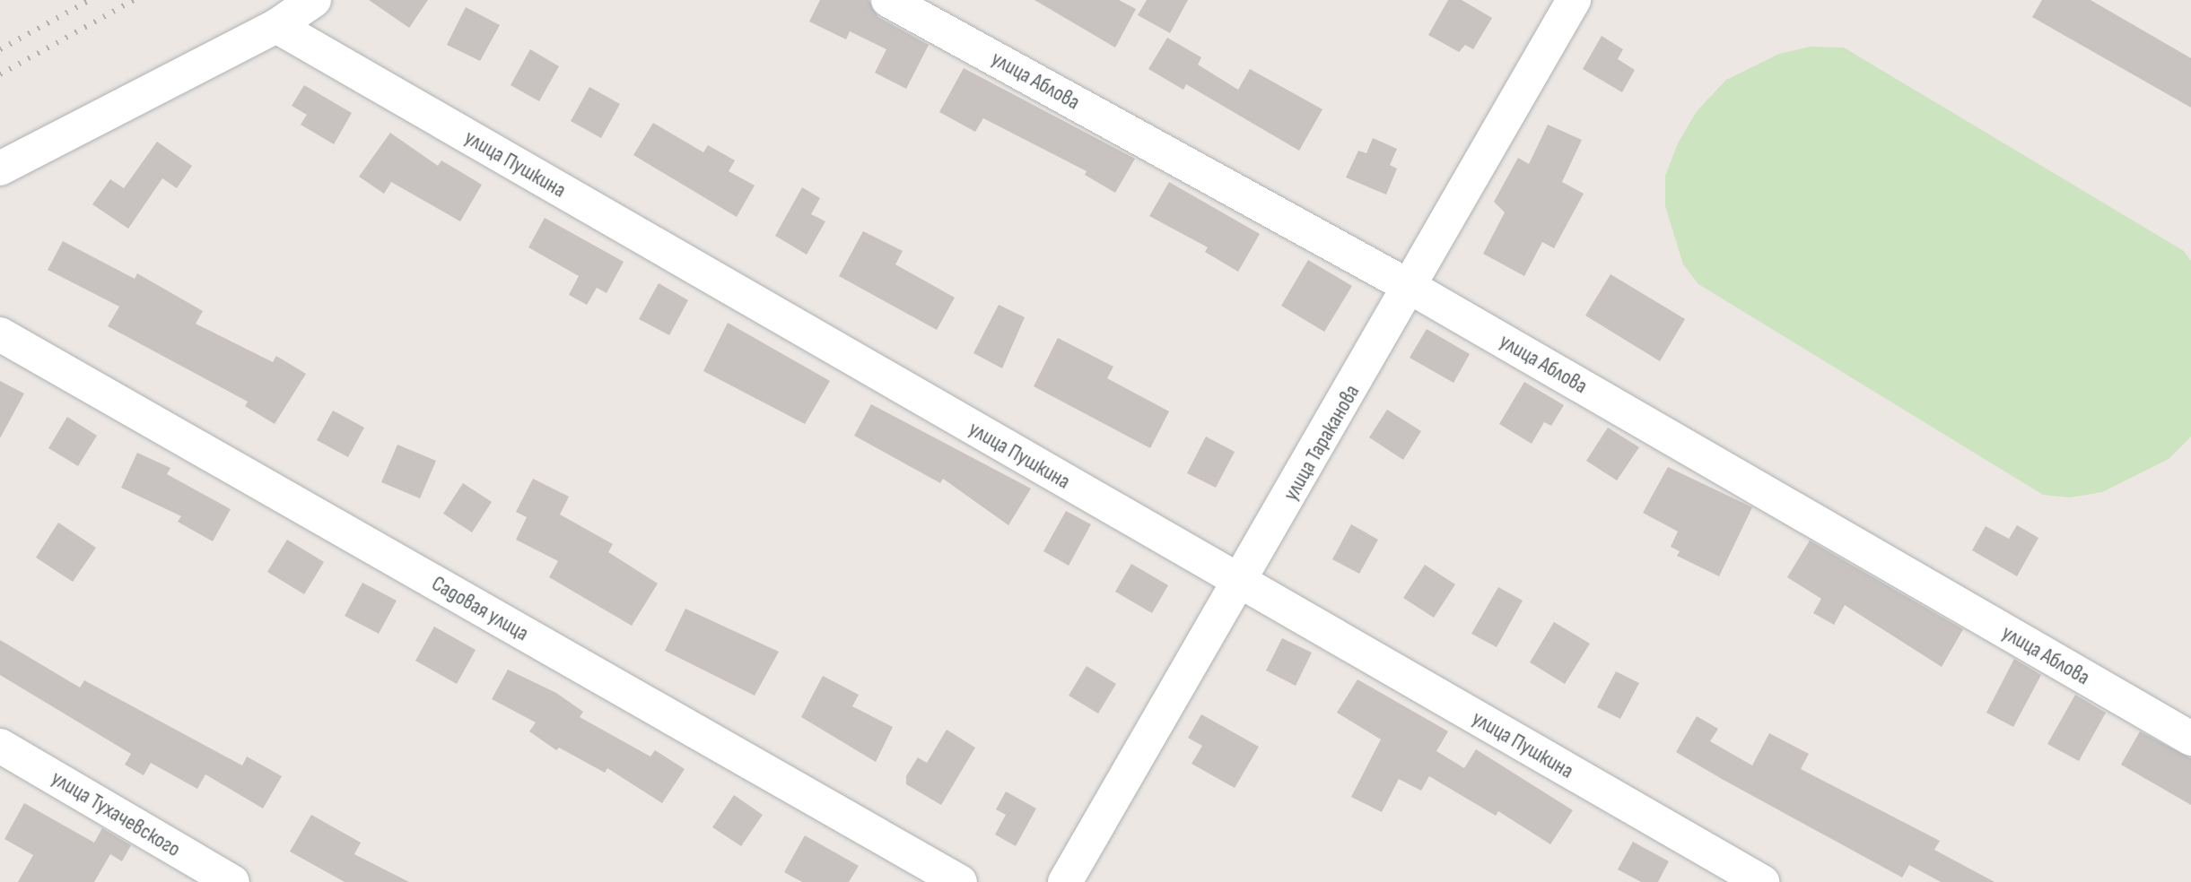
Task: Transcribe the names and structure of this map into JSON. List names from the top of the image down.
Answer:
{
  "streets": {
    "street": [
      "улица Аблова",
      "улица Пушкина",
      "улица Тараканова",
      "Садовая улица",
      "улица Тухачевского"
    ]
  },
  "crossings": [
    ["улица Аблова", "улица Тараканова"],
    ["улица Пушкина", "улица Тараканова"]
  ]
}
